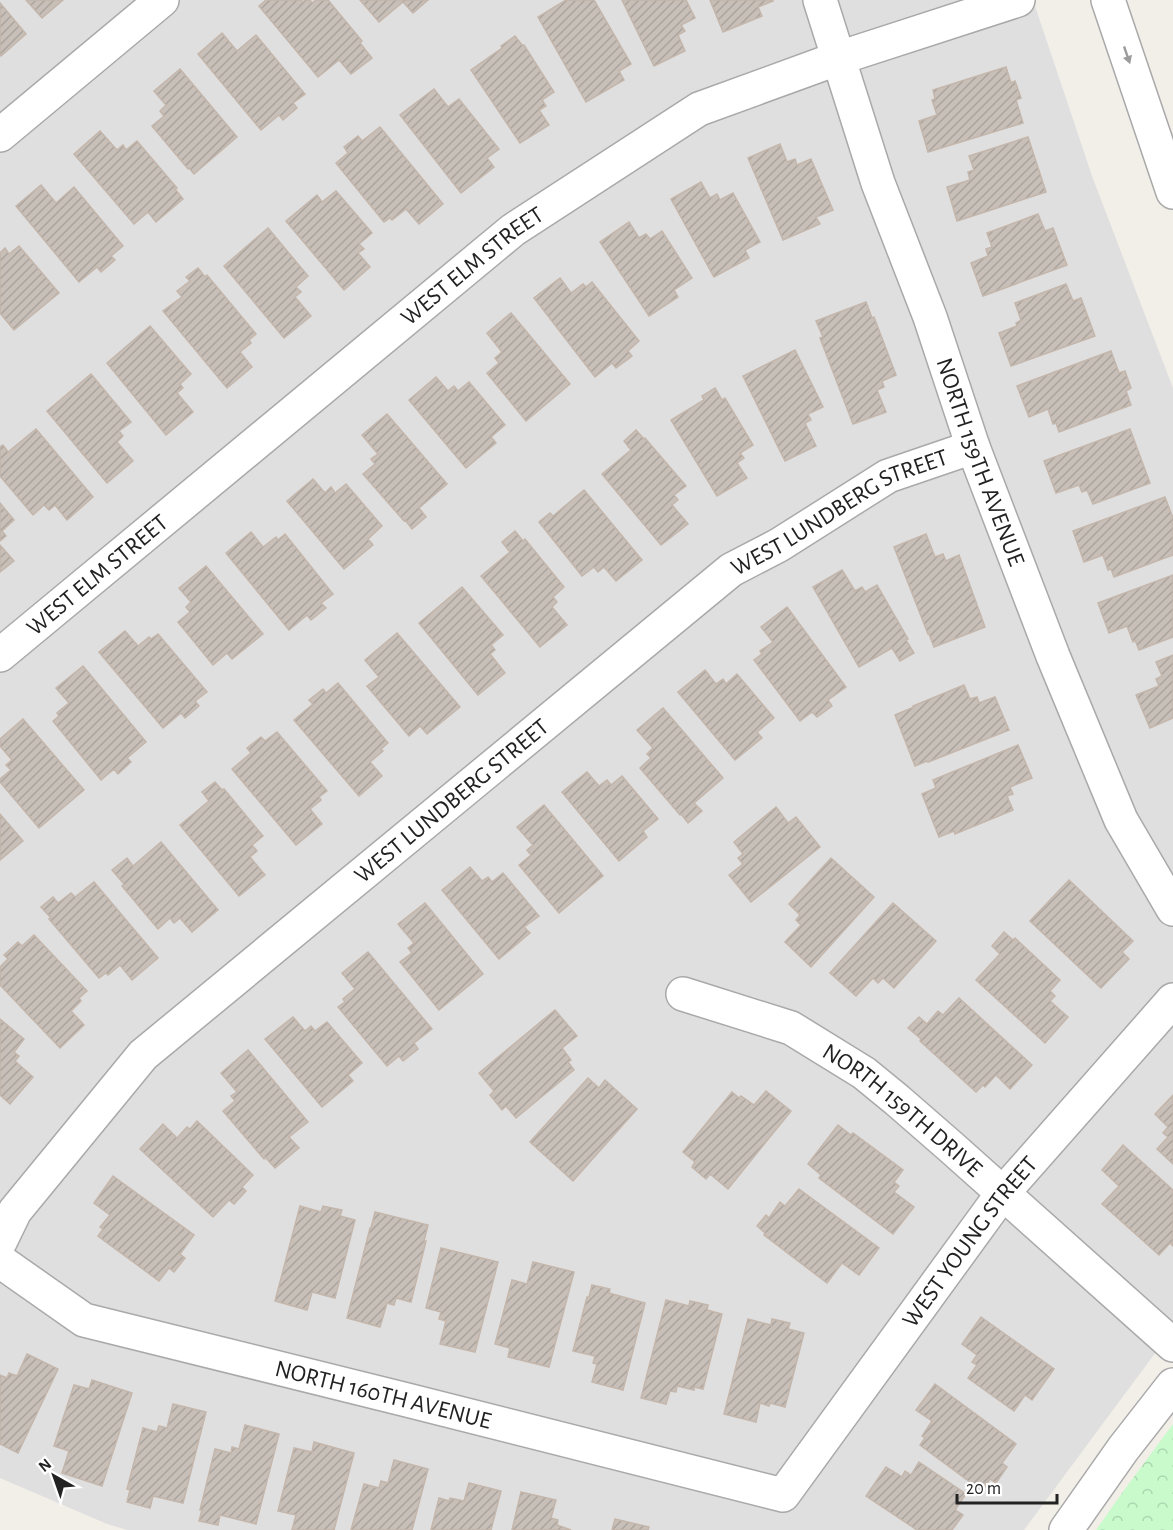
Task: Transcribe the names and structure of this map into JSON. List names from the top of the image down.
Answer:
{
  "streets": {
    "street": [
      "WEST ELM STREET",
      "NORTH 159TH AVENUE",
      "WEST LUNDBERG STREET",
      "NORTH 159TH DRIVE",
      "WEST YOUNG STREET",
      "NORTH 160TH AVENUE"
    ]
  },
  "crossings": [
    ["WEST ELM STREET", "NORTH 159TH AVENUE"],
    ["NORTH 159TH AVENUE", "WEST LUNDBERG STREET"],
    ["NORTH 159TH DRIVE", "WEST YOUNG STREET"],
    ["WEST YOUNG STREET", "NORTH 160TH AVENUE"]
  ],
  "scale_bar": "20 m",
  "north": "top left"
}
